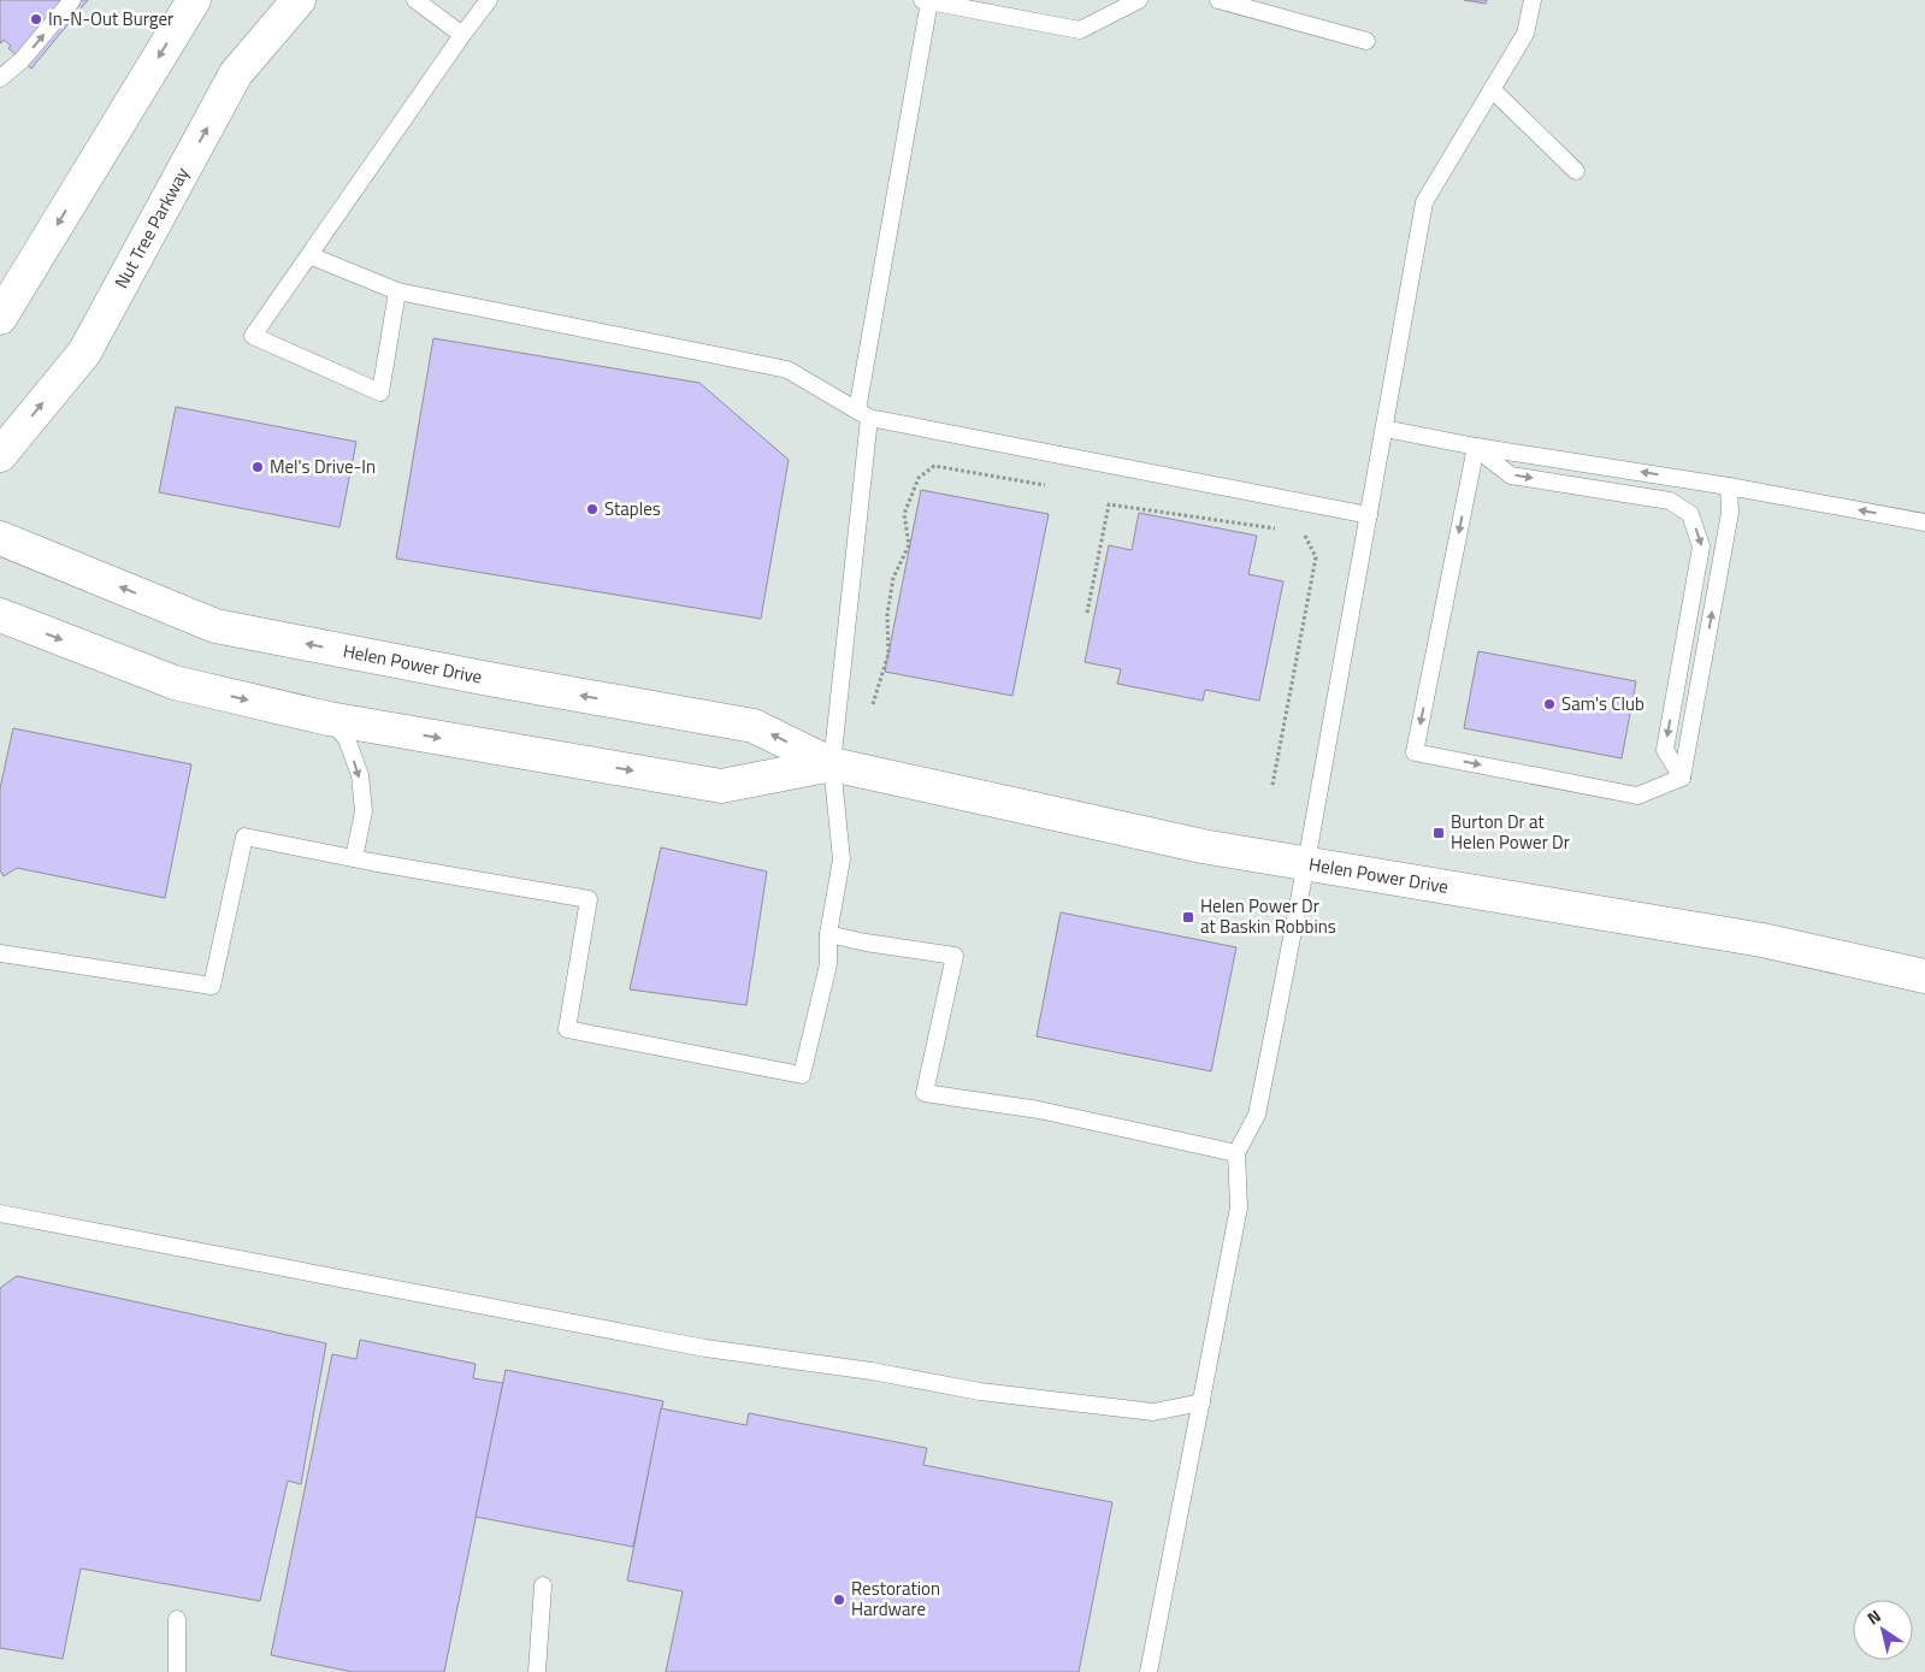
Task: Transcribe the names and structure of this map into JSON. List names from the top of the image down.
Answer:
{
  "streets": {
    "street": ["Nut Tree Parkway", "Helen Power Drive"]
  },
  "places": {
    "other": [
      "In-N-Out Burger",
      "Mel's Drive-In",
      "Staples",
      "Sam's Club",
      "Restoration Hardware"
    ],
    "transit": ["Burton Dr at Helen Power Dr", "Helen Power Dr at Baskin Robbins"]
  },
  "north": "top left"
}
